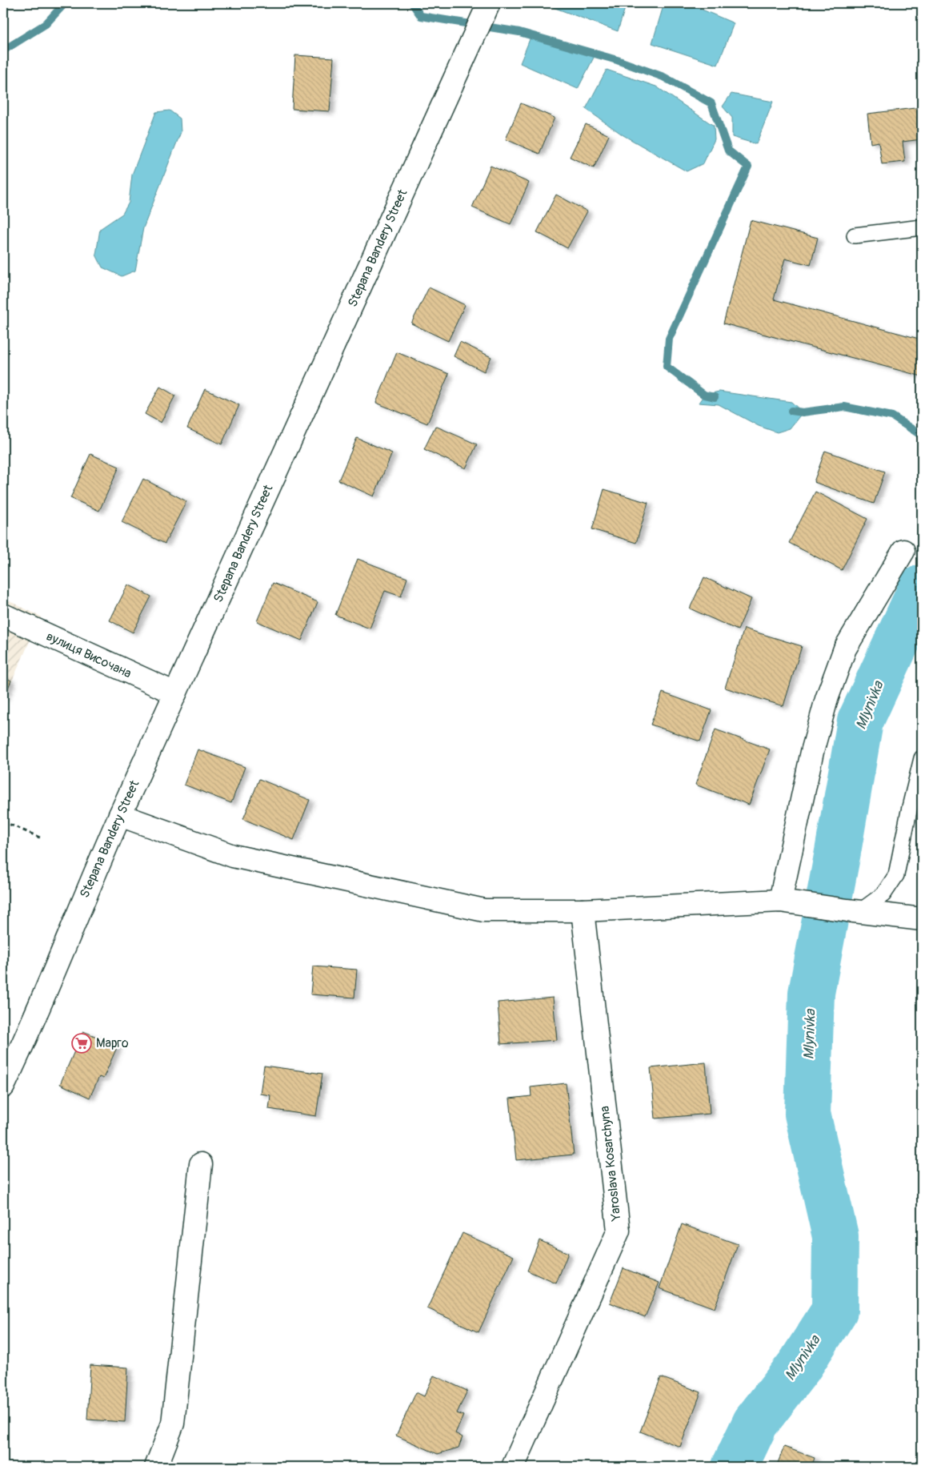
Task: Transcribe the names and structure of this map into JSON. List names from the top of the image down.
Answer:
{
  "streets": {
    "street": ["Stepana Bandery Street", "вулиця Височана", "Yaroslava Kosarchyna"]
  },
  "crossings": [
    ["Stepana Bandery Street", "вулиця Височана"]
  ],
  "water": ["Mlynivka"],
  "places": {
    "supermarket": ["Марго"]
  }
}
